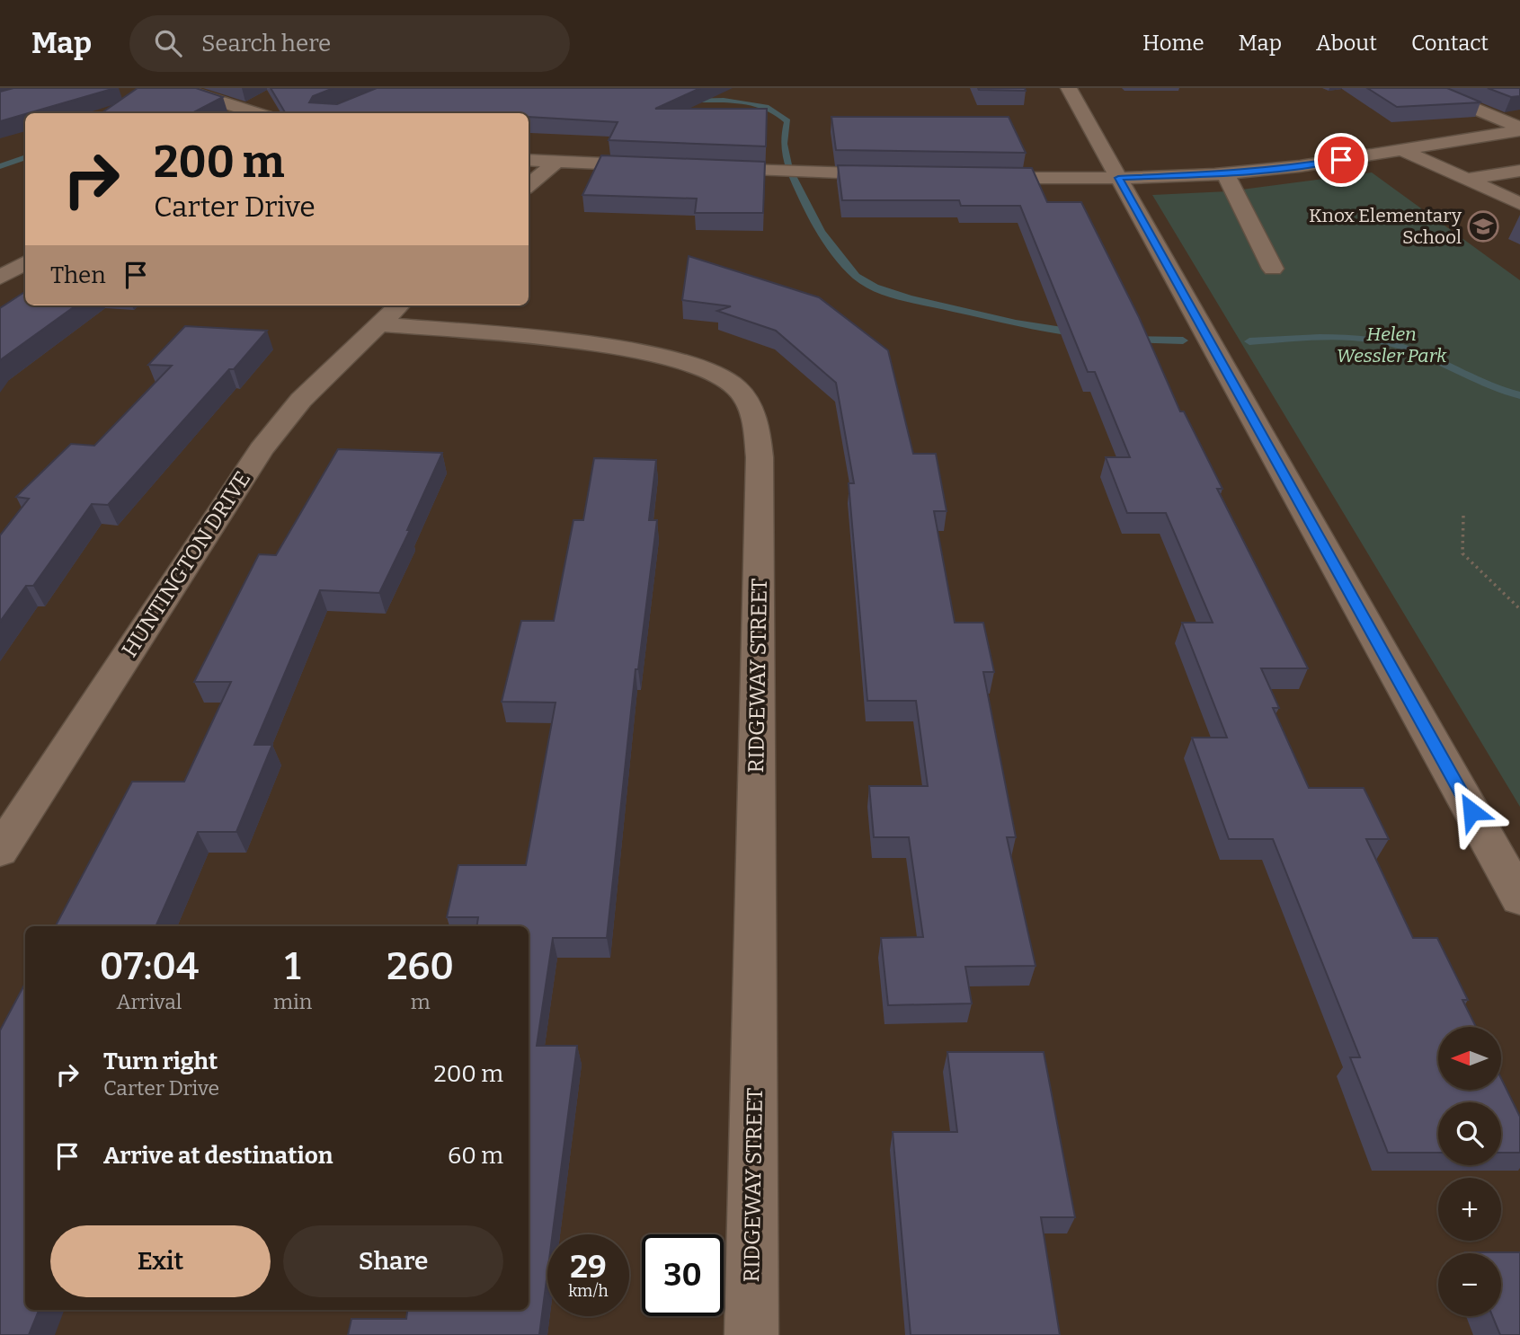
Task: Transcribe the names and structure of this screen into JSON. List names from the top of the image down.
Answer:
{
  "streets": {
    "street": ["HUNTINGTON DRIVE", "RIDGEWAY STREET"]
  },
  "crossings": [
    ["HUNTINGTON DRIVE", "RIDGEWAY STREET"]
  ],
  "parks": ["Helen Wessler Park"],
  "places": {
    "school or university": ["Knox Elementary School"]
  },
  "north": "left",
  "page": {
    "header": "Map",
    "search": "Search here",
    "nav": [
      "Home",
      "Map",
      "About",
      "Contact"
    ],
    "turn": ["200 m", "Carter Drive"],
    "then": "Then",
    "eta": [
      "07:04",
      "Arrival",
      "1",
      "min",
      "260",
      "m"
    ],
    "map_buttons": ["+", "−"],
    "list": [
      {
        "name": "Turn right",
        "note": "Carter Drive",
        "value": "200 m"
      },
      {
        "name": "Arrive at destination",
        "value": "60 m"
      }
    ],
    "buttons": ["Exit", "Share"],
    "speed": "29 km/h",
    "limit": "30"
  }
}
